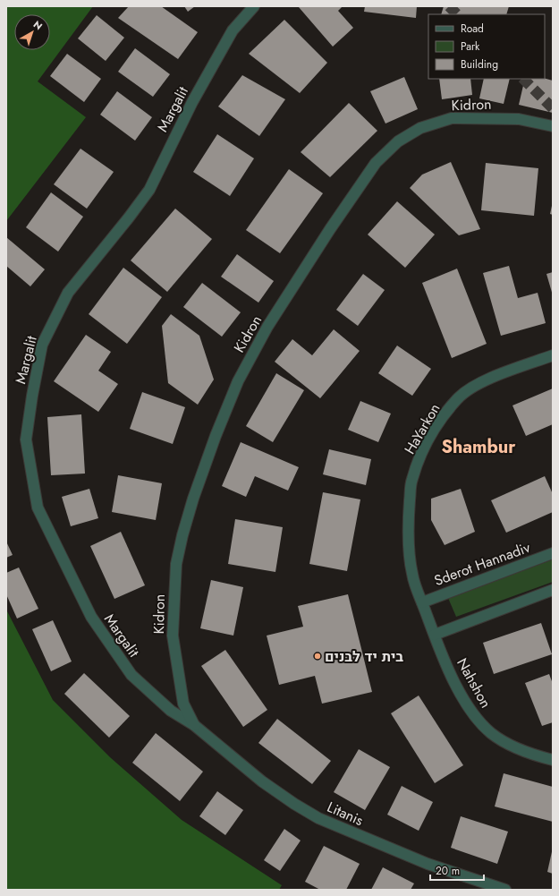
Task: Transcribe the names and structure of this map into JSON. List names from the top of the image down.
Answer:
{
  "streets": {
    "street": [
      "Kidron",
      "Margalit",
      "HaYarkon",
      "Sderot Hannadiv",
      "Nahshon",
      "Litanis"
    ]
  },
  "crossings": [
    ["Kidron", "Margalit"],
    ["Kidron", "Litanis"],
    ["Margalit", "Litanis"],
    ["HaYarkon", "Sderot Hannadiv"],
    ["HaYarkon", "Nahshon"]
  ],
  "districts": ["Shambur"],
  "places": ["בית יד לבנים"],
  "legend": ["Road", "Park", "Building"],
  "scale_bar": "20 m",
  "north": "top right"
}
